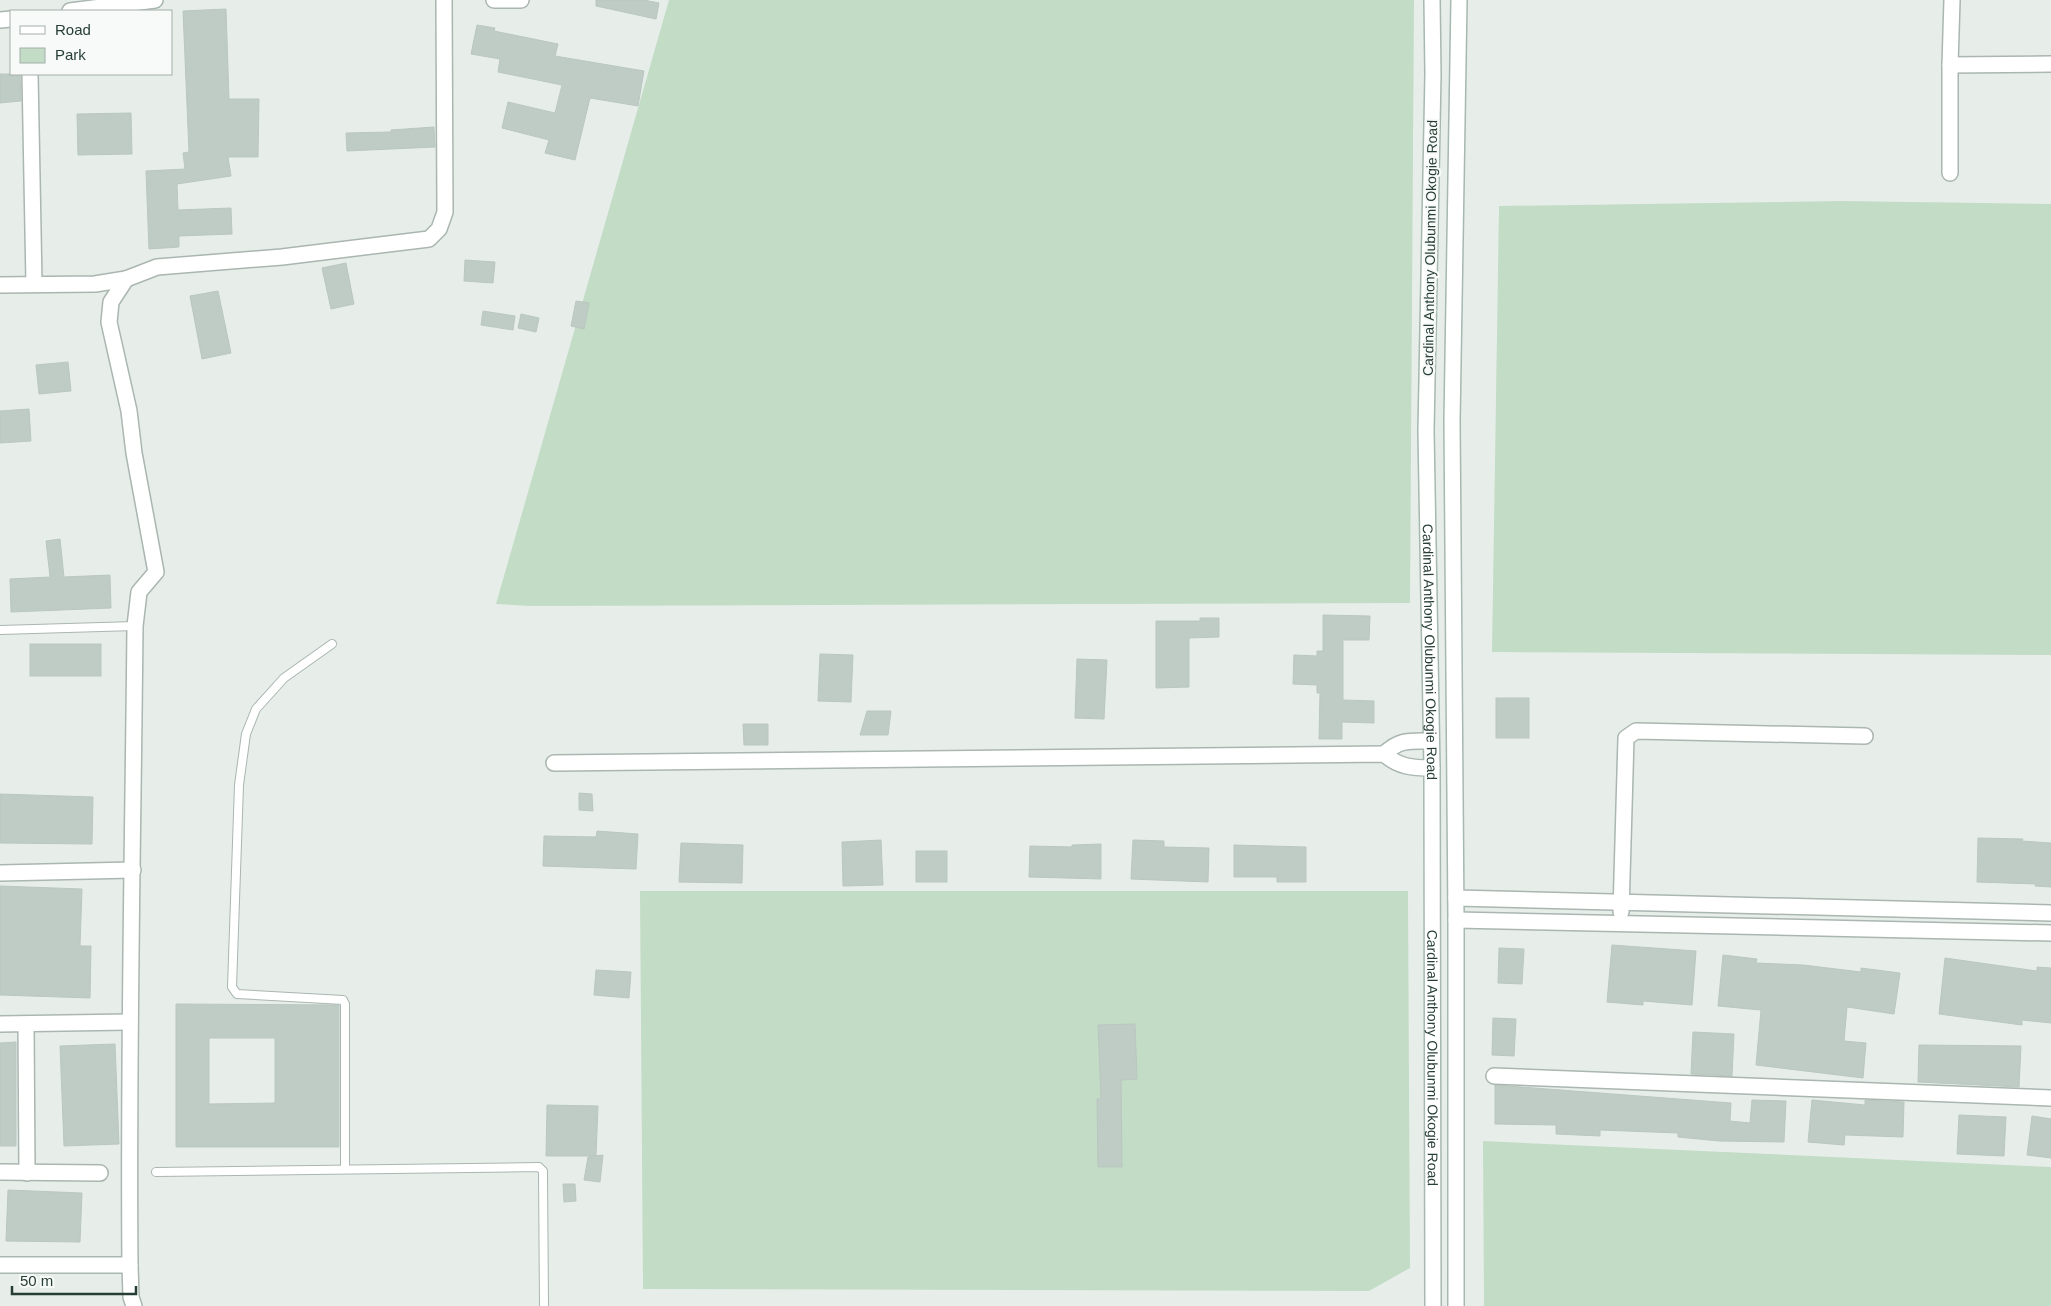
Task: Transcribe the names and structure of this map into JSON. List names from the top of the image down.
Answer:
{
  "streets": {
    "street": ["Cardinal Anthony Olubunmi Okogie Road"]
  },
  "legend": ["Road", "Park"],
  "scale_bar": "50 m"
}
